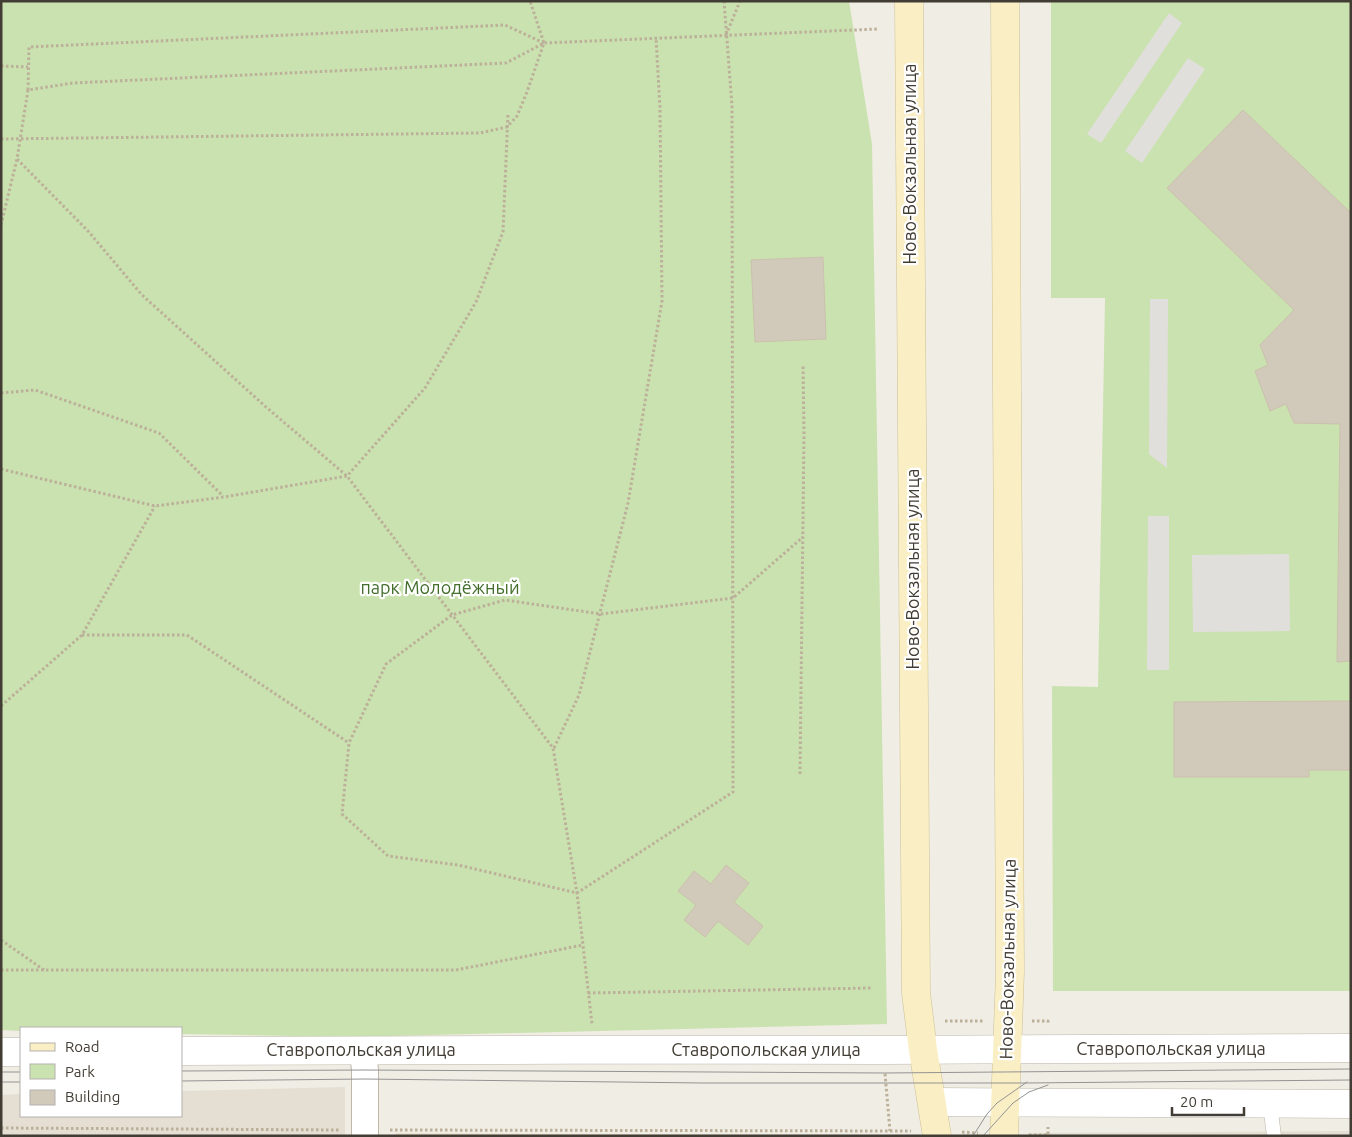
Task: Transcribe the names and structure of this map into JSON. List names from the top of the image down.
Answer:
{
  "streets": {
    "main road": ["Ново-Вокзальная улица"],
    "street": ["Ставропольская улица"]
  },
  "crossings": [
    ["Ново-Вокзальная улица", "Ставропольская улица"]
  ],
  "parks": ["парк Молодёжный"],
  "legend": ["Road", "Park", "Building"],
  "scale_bar": "20 m"
}
